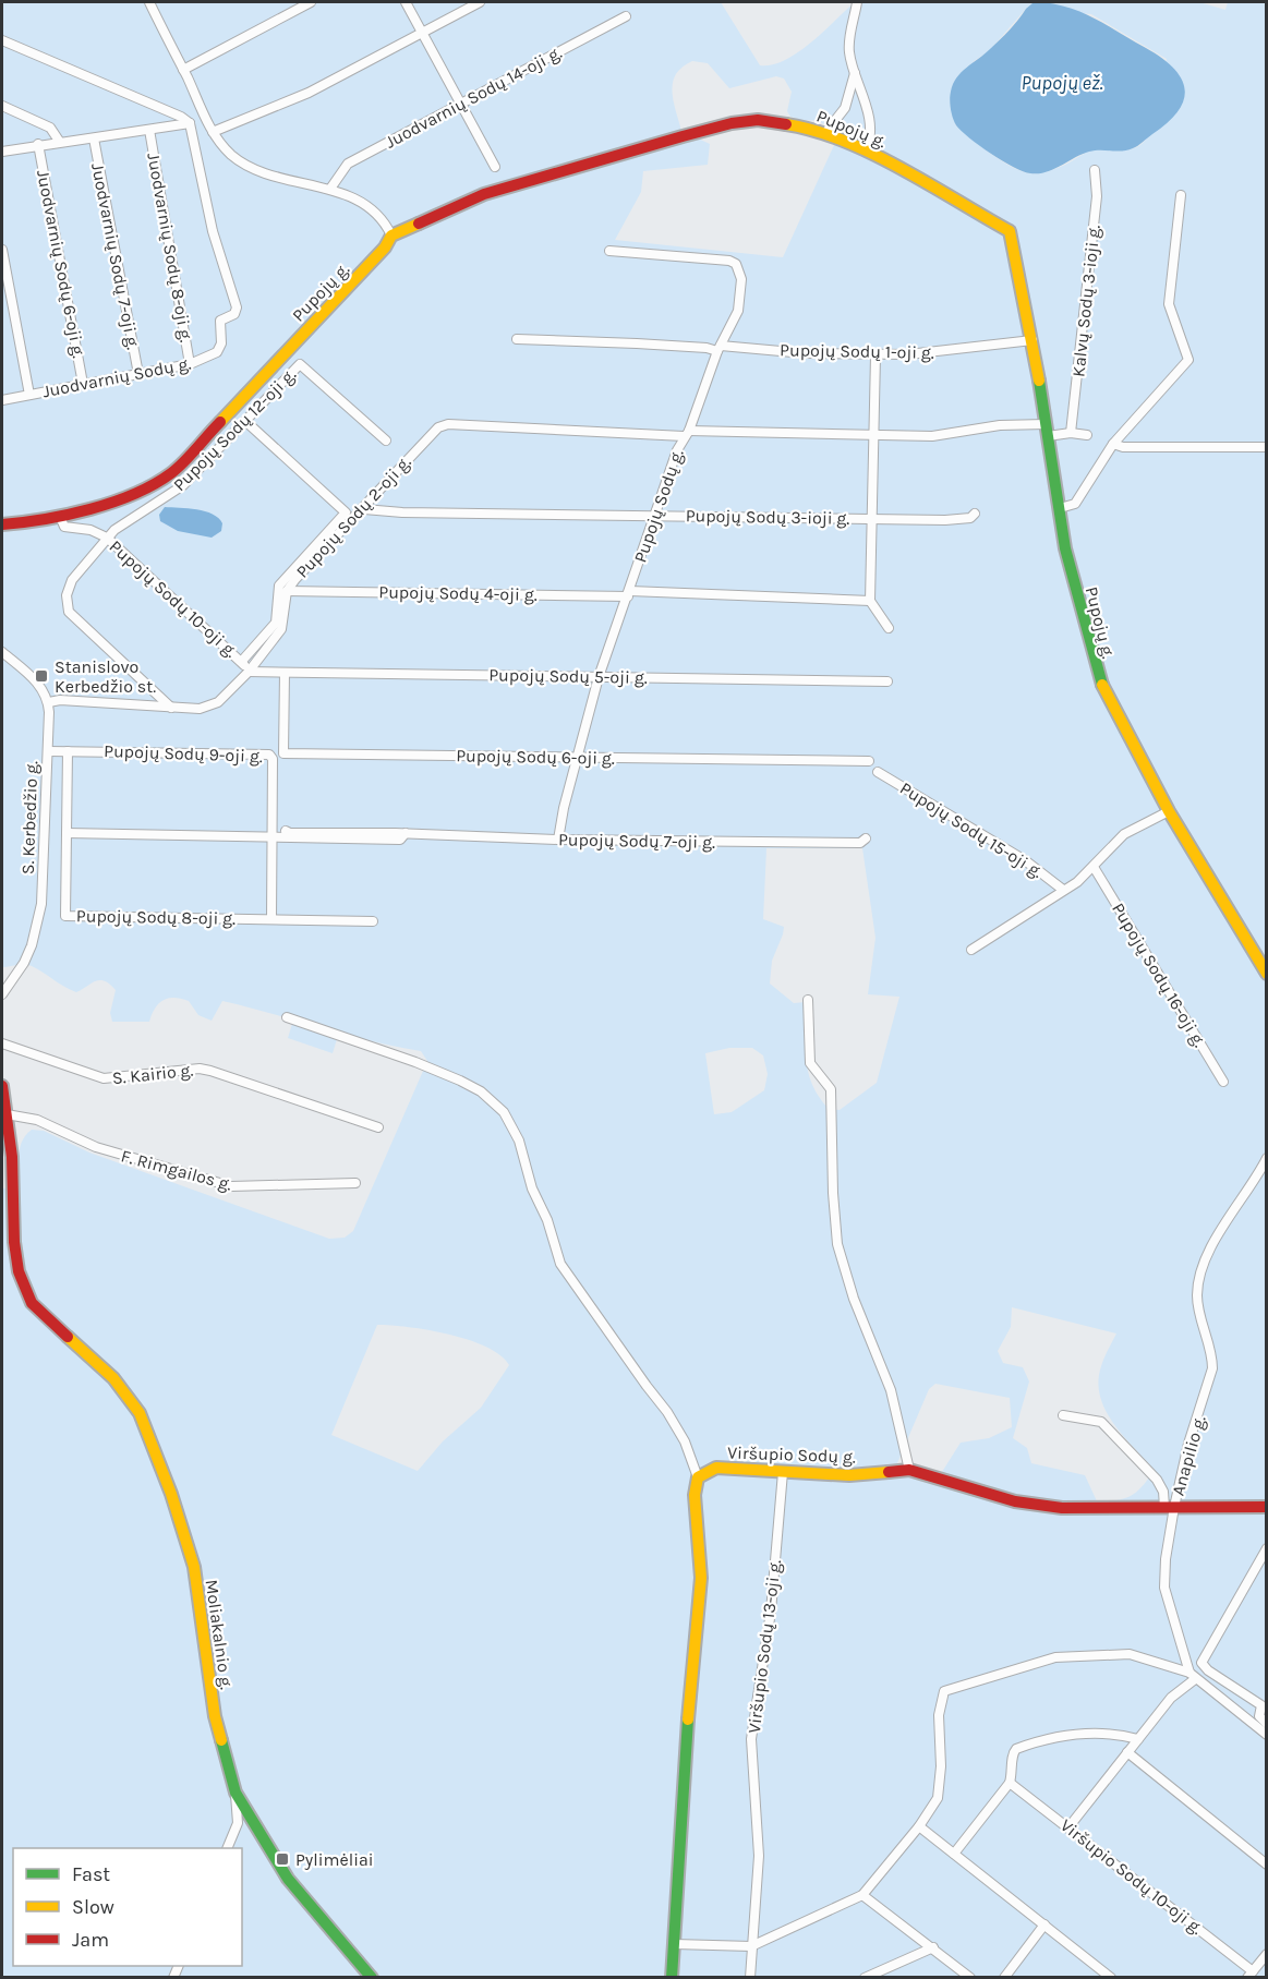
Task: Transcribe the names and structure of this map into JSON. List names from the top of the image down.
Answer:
{
  "streets": {
    "street": [
      "Juodvarnių Sodų 14-oji g.",
      "Pupojų g.",
      "Juodvarnių Sodų 8-oji g.",
      "Juodvarnių Sodų 7-oji g.",
      "Juodvarnių Sodų 6-oji g.",
      "Kalvų Sodų 3-ioji g.",
      "Pupojų Sodų 1-oji g.",
      "Juodvarnių Sodų g.",
      "Pupojų Sodų 12-oji g.",
      "Pupojų Sodų g.",
      "Pupojų Sodų 2-oji g.",
      "Pupojų Sodų 3-ioji g.",
      "Pupojų Sodų 4-oji g.",
      "Pupojų Sodų 10-oji g.",
      "Pupojų Sodų 5-oji g.",
      "Pupojų Sodų 9-oji g.",
      "Pupojų Sodų 6-oji g.",
      "S. Kerbedžio g.",
      "Pupojų Sodų 15-oji g.",
      "Pupojų Sodų 7-oji g.",
      "Pupojų Sodų 8-oji g.",
      "Pupojų Sodų 16-oji g.",
      "S. Kairio g.",
      "F. Rimgailos g.",
      "Viršupio Sodų g.",
      "Anapilio g.",
      "Moliakalnio g.",
      "Viršupio Sodų 13-oji g.",
      "Viršupio Sodų 10-oji g."
    ]
  },
  "crossings": [
    ["Pupojų g.", "Pupojų Sodų 1-oji g."],
    ["Pupojų g.", "Pupojų Sodų 2-oji g."],
    ["Pupojų g.", "Pupojų Sodų 10-oji g."],
    ["Juodvarnių Sodų 8-oji g.", "Juodvarnių Sodų g."],
    ["Juodvarnių Sodų 7-oji g.", "Juodvarnių Sodų g."],
    ["Juodvarnių Sodų 6-oji g.", "Juodvarnių Sodų g."],
    ["Kalvų Sodų 3-ioji g.", "Pupojų Sodų 2-oji g."],
    ["Pupojų Sodų 1-oji g.", "Pupojų Sodų g."],
    ["Pupojų Sodų 12-oji g.", "Pupojų Sodų 2-oji g."],
    ["Pupojų Sodų 12-oji g.", "Pupojų Sodų 10-oji g."],
    ["Pupojų Sodų g.", "Pupojų Sodų 2-oji g."],
    ["Pupojų Sodų g.", "Pupojų Sodų 3-ioji g."],
    ["Pupojų Sodų g.", "Pupojų Sodų 4-oji g."],
    ["Pupojų Sodų g.", "Pupojų Sodų 5-oji g."],
    ["Pupojų Sodų g.", "Pupojų Sodų 6-oji g."],
    ["Pupojų Sodų g.", "Pupojų Sodų 7-oji g."],
    ["Pupojų Sodų 2-oji g.", "Pupojų Sodų 3-ioji g."],
    ["Pupojų Sodų 2-oji g.", "Pupojų Sodų 4-oji g."],
    ["Pupojų Sodų 2-oji g.", "Pupojų Sodų 10-oji g."],
    ["Pupojų Sodų 2-oji g.", "Pupojų Sodų 5-oji g."],
    ["Pupojų Sodų 2-oji g.", "S. Kerbedžio g."],
    ["Pupojų Sodų 10-oji g.", "Pupojų Sodų 5-oji g."],
    ["Pupojų Sodų 5-oji g.", "Pupojų Sodų 6-oji g."],
    ["Pupojų Sodų 9-oji g.", "S. Kerbedžio g."],
    ["Pupojų Sodų 9-oji g.", "Pupojų Sodų 7-oji g."],
    ["Pupojų Sodų 9-oji g.", "Pupojų Sodų 8-oji g."],
    ["Pupojų Sodų 7-oji g.", "Pupojų Sodų 8-oji g."],
    ["Viršupio Sodų g.", "Anapilio g."],
    ["Viršupio Sodų g.", "Viršupio Sodų 13-oji g."]
  ],
  "water": ["Pupojų ež."],
  "places": {
    "transit": ["Stanislovo Kerbedžio st.", "Pylimėliai"]
  },
  "legend": ["Fast", "Slow", "Jam"]
}
